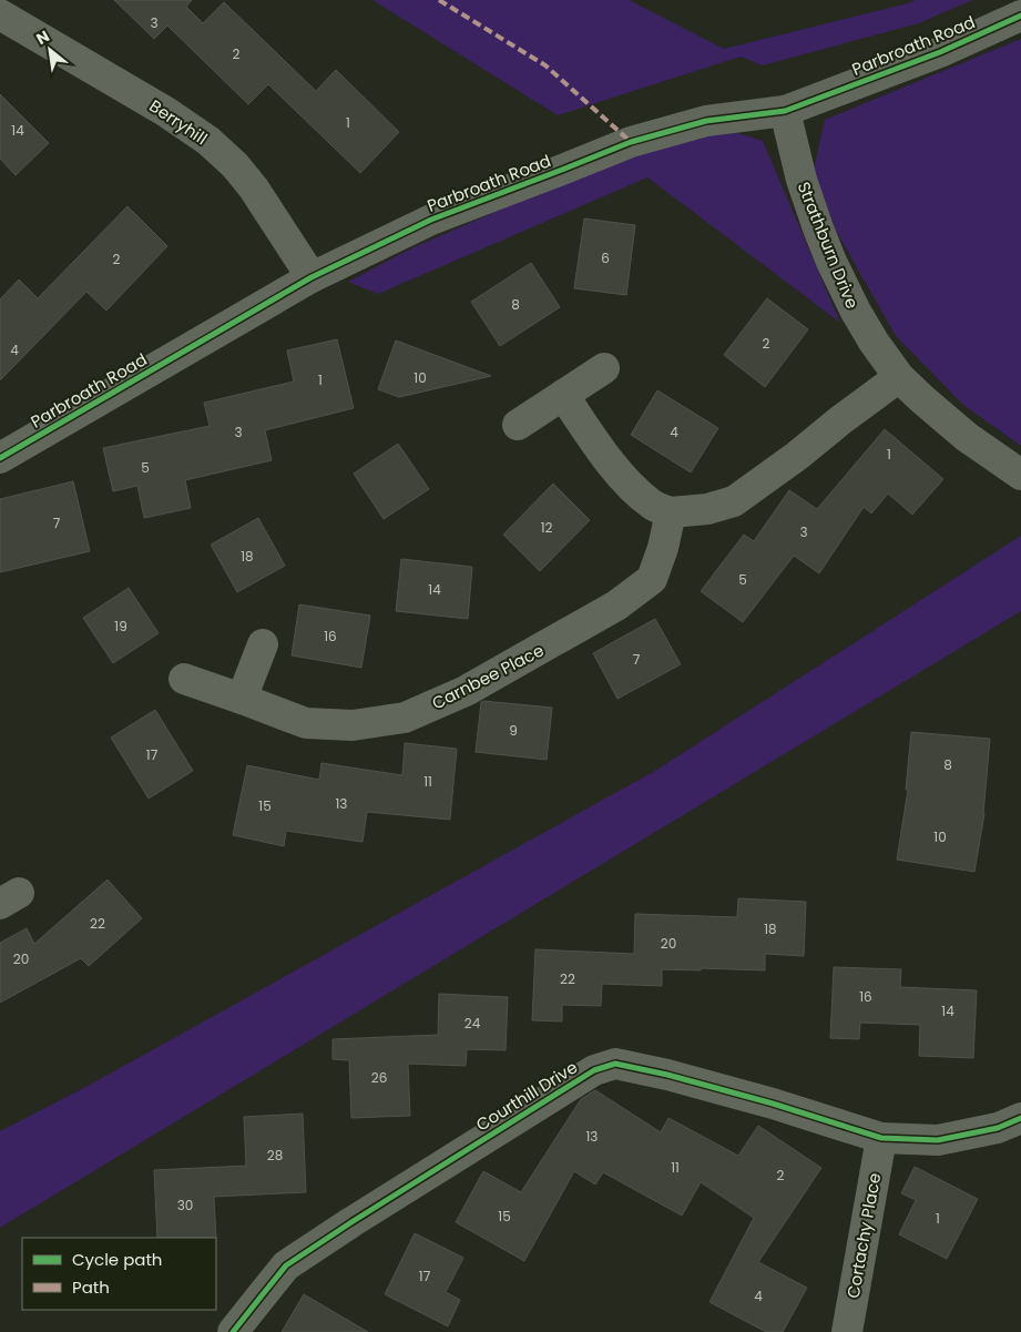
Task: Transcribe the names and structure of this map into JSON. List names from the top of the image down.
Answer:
{
  "streets": {
    "street": [
      "Parbroath Road",
      "Berryhill",
      "Strathburn Drive",
      "Carnbee Place",
      "Courthill Drive",
      "Cortachy Place"
    ]
  },
  "crossings": [
    ["Parbroath Road", "Berryhill"],
    ["Parbroath Road", "Strathburn Drive"],
    ["Courthill Drive", "Cortachy Place"]
  ],
  "house_numbers": [
    "3",
    "2",
    "1",
    "14",
    "6",
    "2",
    "8",
    "2",
    "4",
    "10",
    "1",
    "3",
    "4",
    "1",
    "5",
    "7",
    "12",
    "3",
    "18",
    "5",
    "14",
    "19",
    "16",
    "7",
    "9",
    "17",
    "8",
    "11",
    "13",
    "15",
    "10",
    "22",
    "18",
    "20",
    "20",
    "22",
    "16",
    "14",
    "24",
    "26",
    "13",
    "28",
    "11",
    "2",
    "30",
    "15",
    "1",
    "17",
    "4"
  ],
  "legend": ["Cycle path", "Path"],
  "north": "top left"
}
